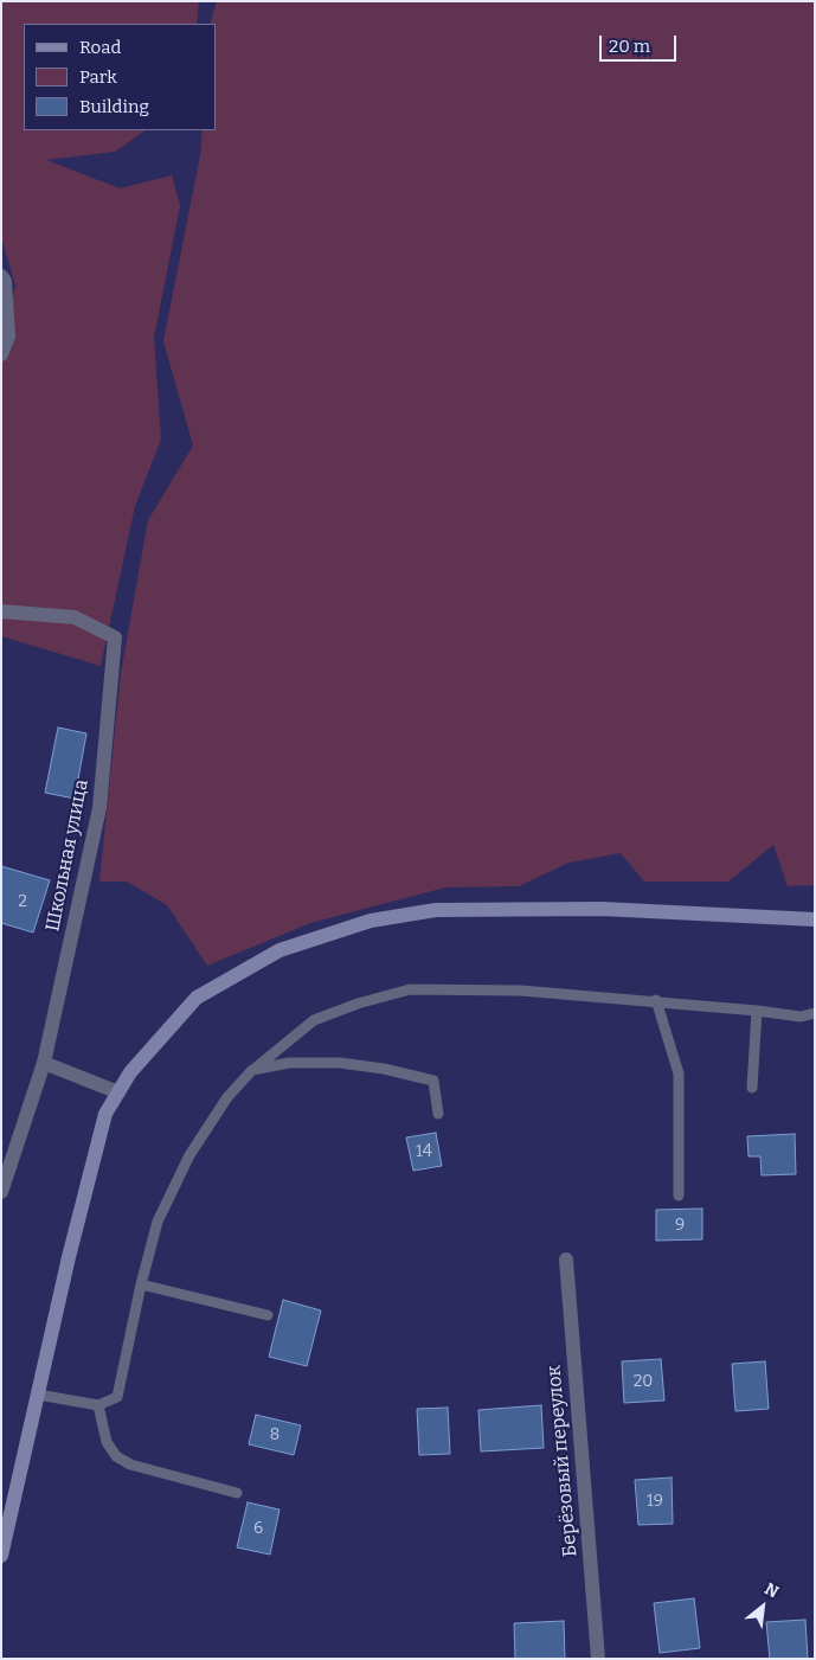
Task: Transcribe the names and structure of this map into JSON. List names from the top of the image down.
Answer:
{
  "streets": {
    "street": ["Школьная улица", "Берёзовый переулок"]
  },
  "house_numbers": [
    "2",
    "14",
    "9",
    "20",
    "8",
    "19",
    "6"
  ],
  "legend": ["Road", "Park", "Building"],
  "scale_bar": "20 m",
  "north": "top right"
}
